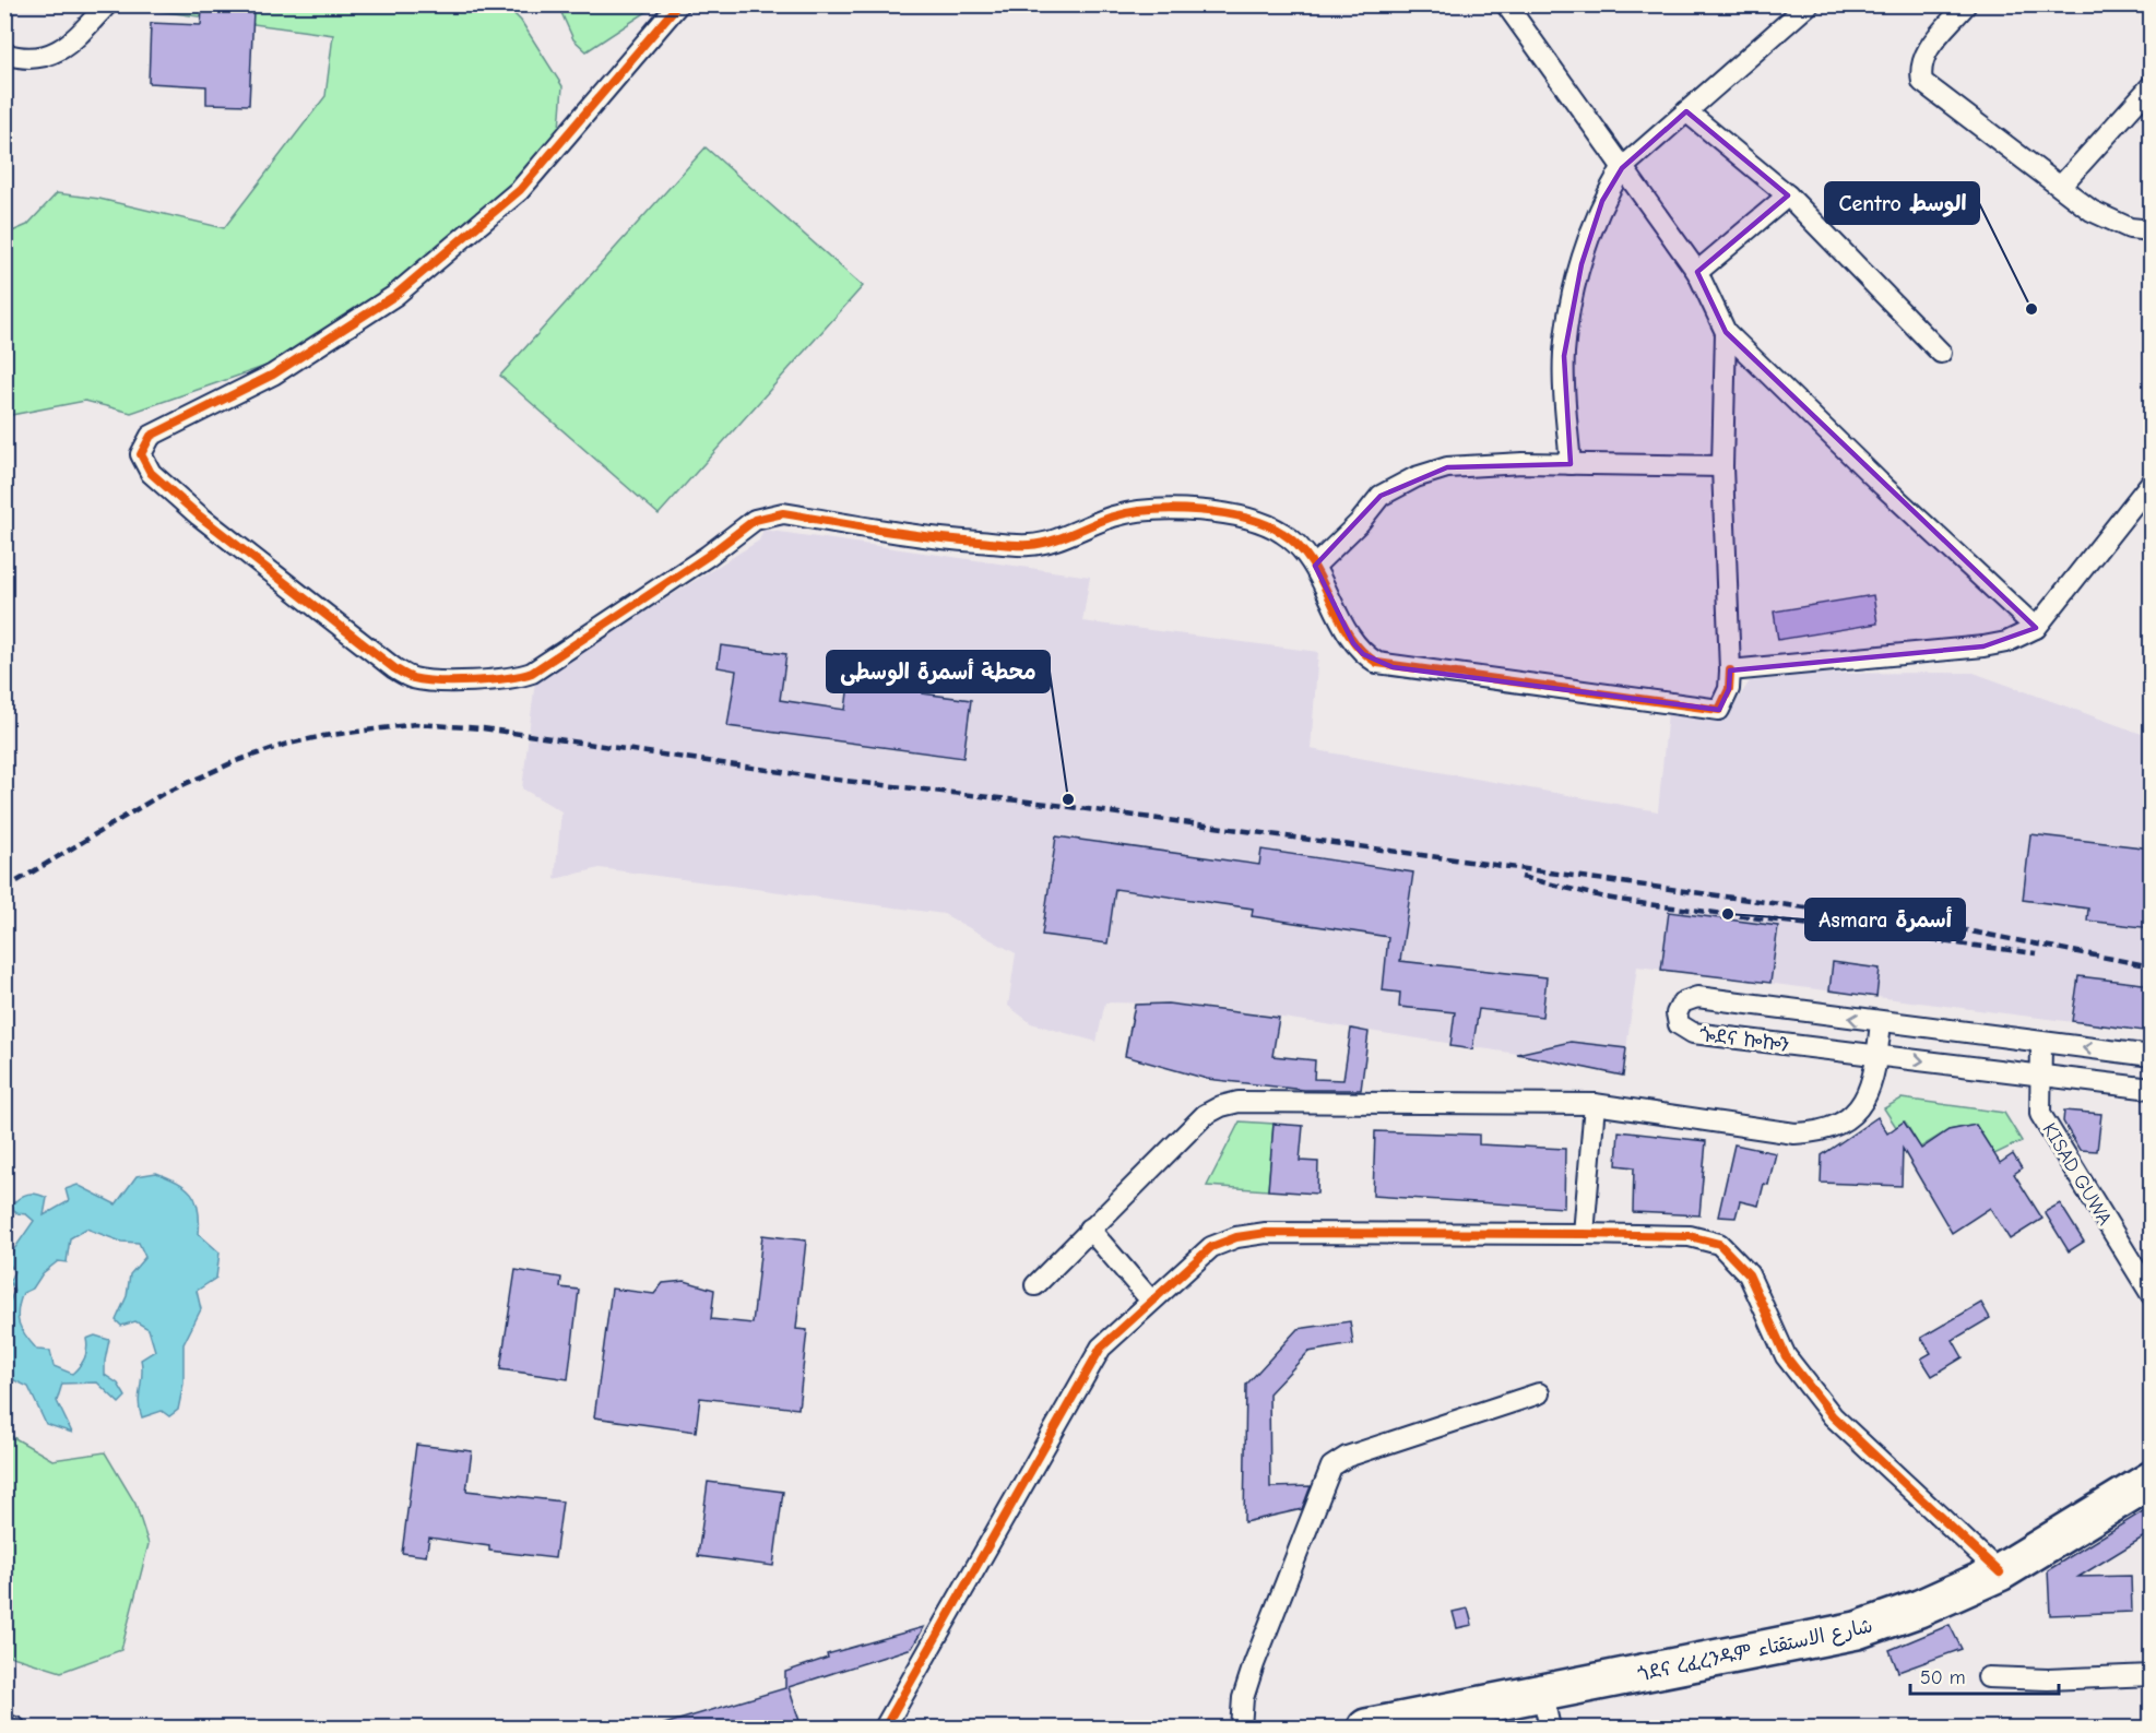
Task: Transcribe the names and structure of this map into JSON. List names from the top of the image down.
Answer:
{
  "streets": {
    "highway": ["ጎደና ረፈረንዱም شارع الاستقتاء"],
    "street": ["ጐደና ኰኰን", "KISAD GUWA"]
  },
  "crossings": [
    ["ጐደና ኰኰን", "KISAD GUWA"]
  ],
  "places": ["Centro الوسط", "محطة أسمرة الوسطى", "Asmara أسمرة"],
  "scale_bar": "50 m"
}
